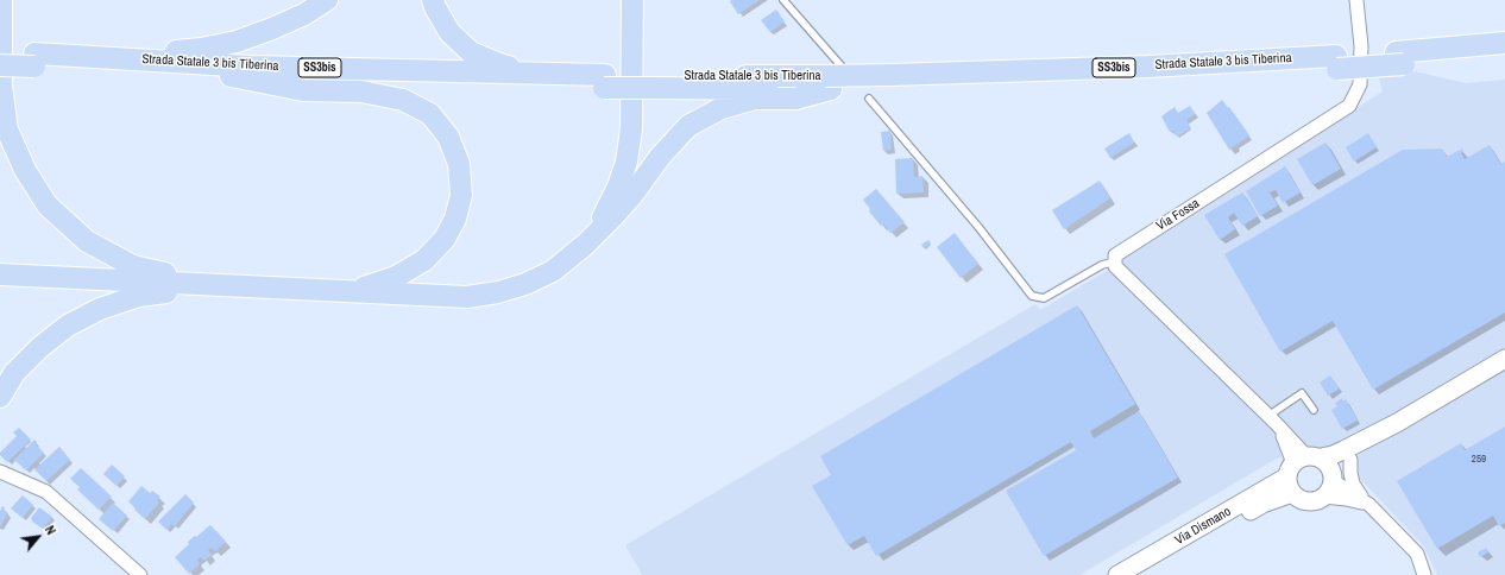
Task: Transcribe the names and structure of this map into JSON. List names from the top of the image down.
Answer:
{
  "streets": {
    "highway": ["Strada Statale 3 bis Tiberina", "SS3bis"],
    "main road": ["Via Dismano"],
    "street": ["Via Fossa"]
  },
  "house_numbers": ["259"],
  "north": "top right"
}
